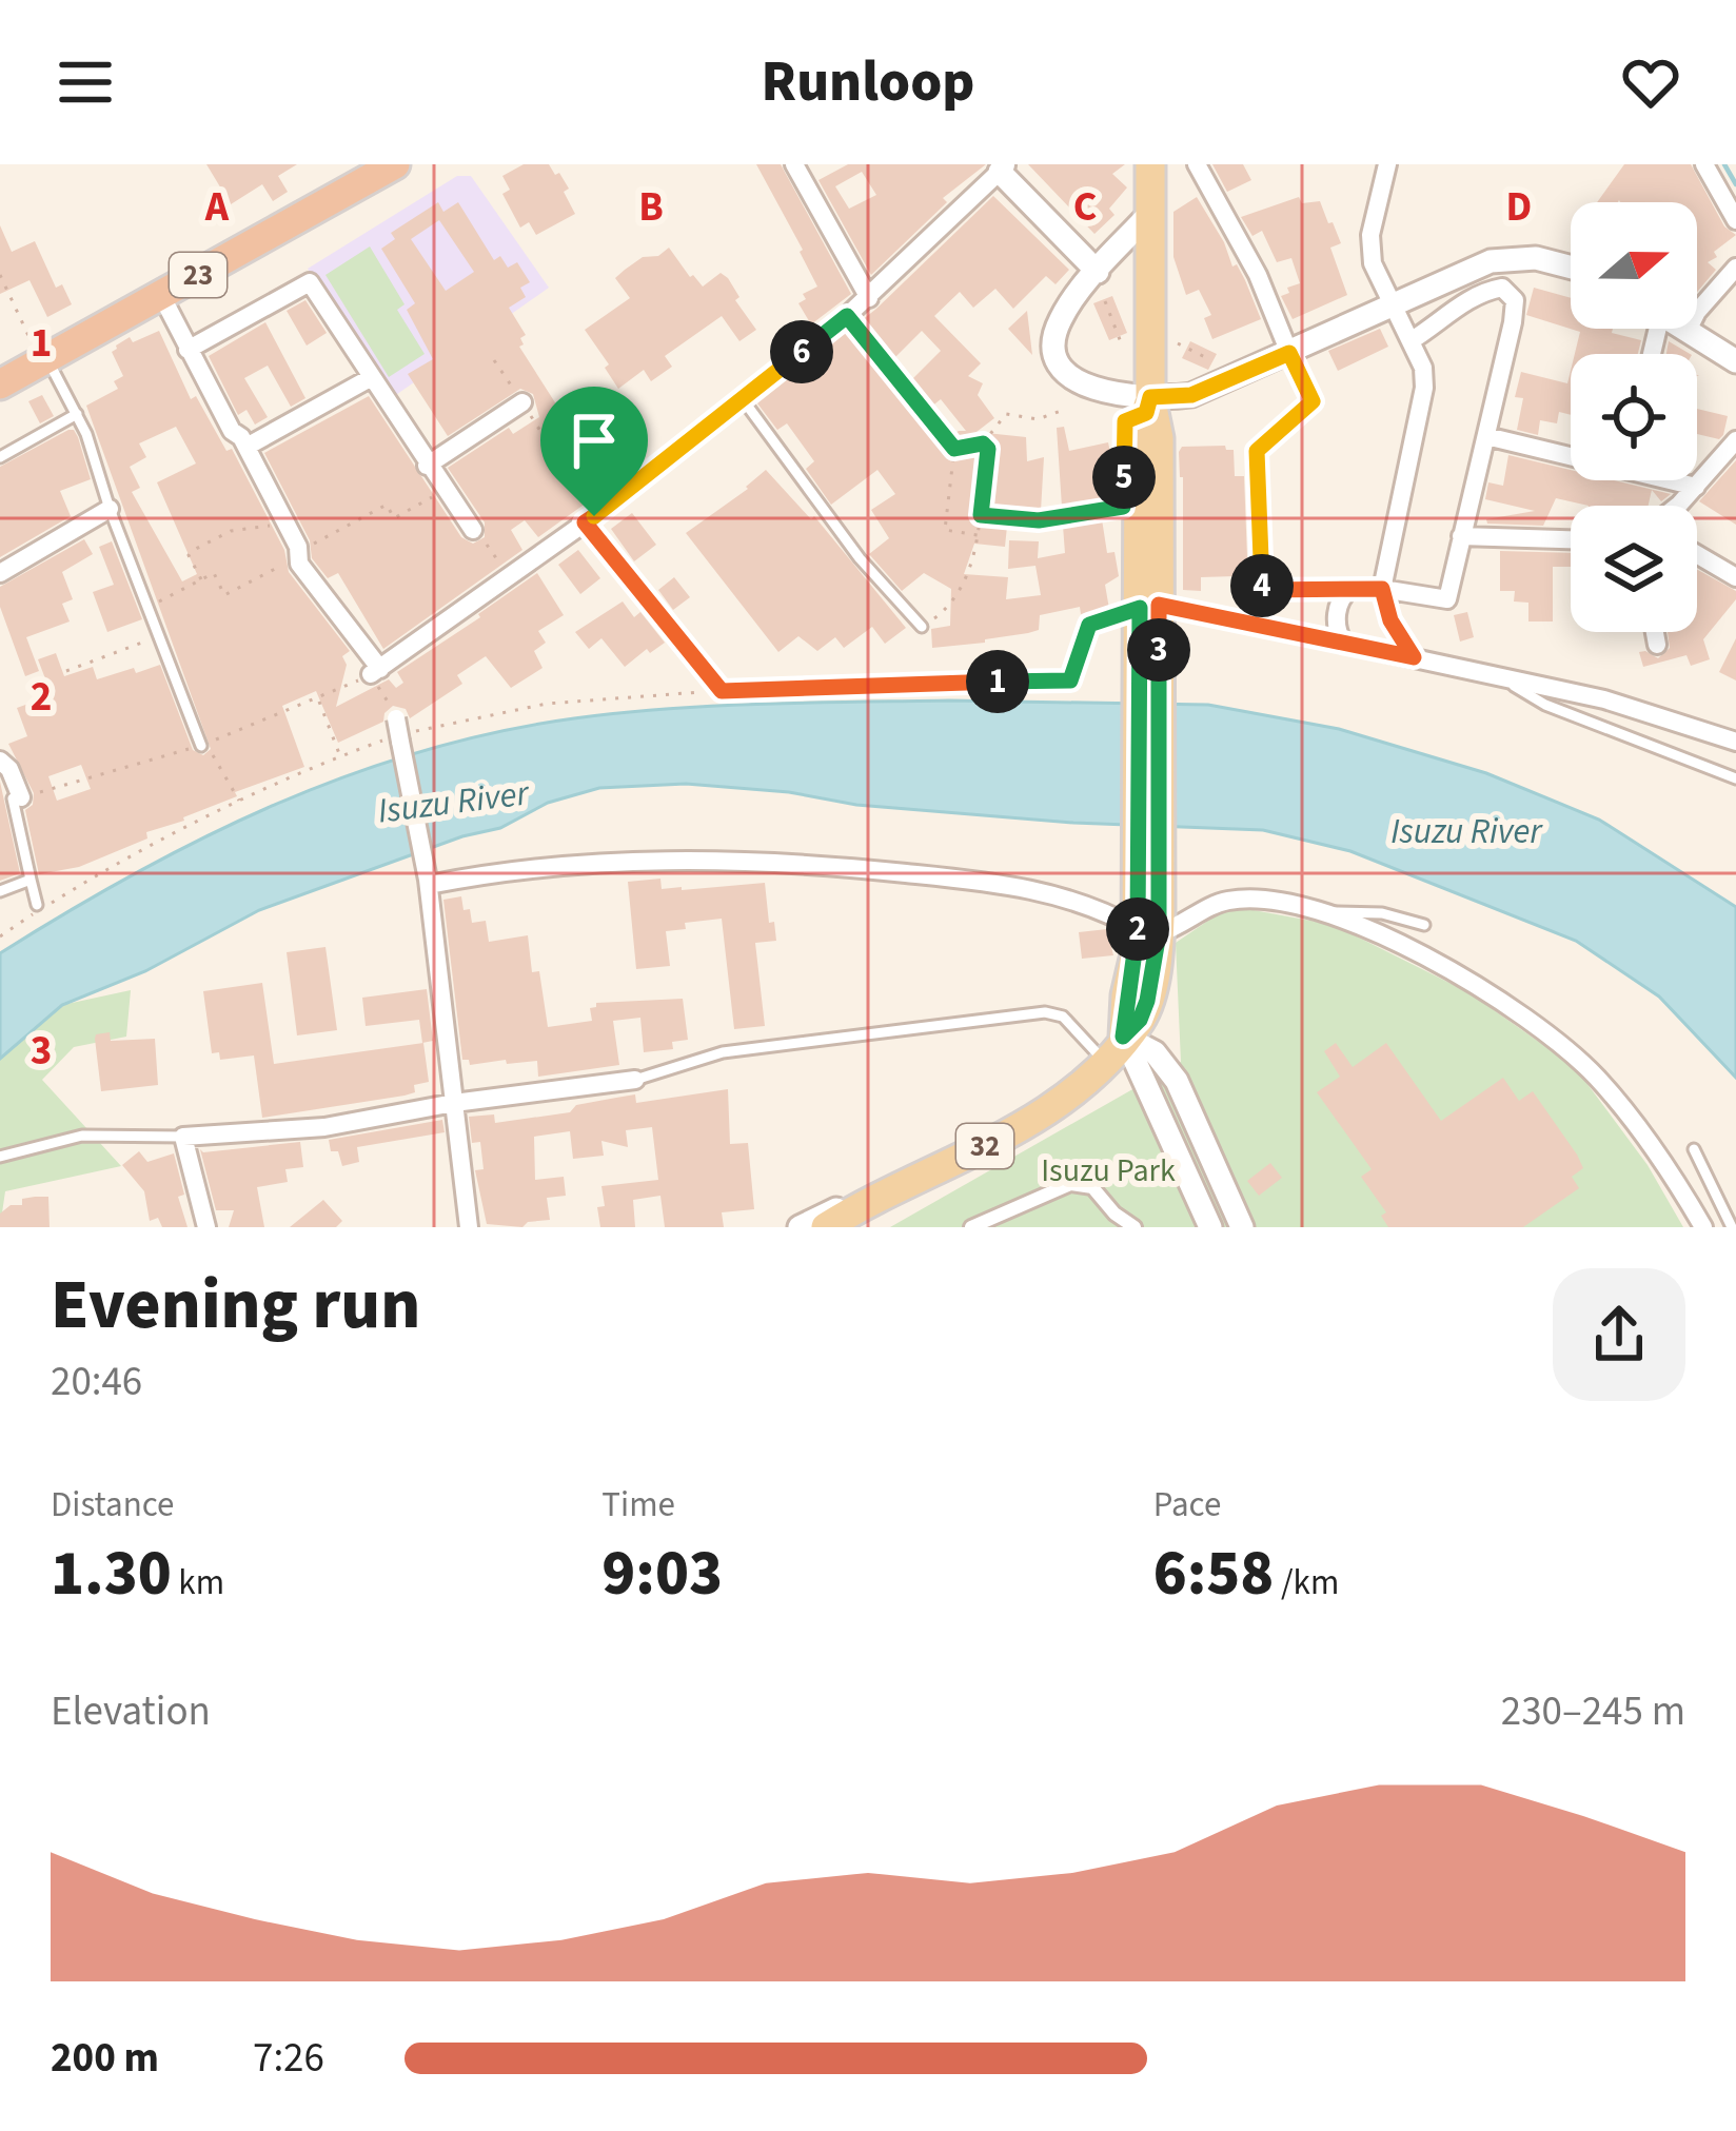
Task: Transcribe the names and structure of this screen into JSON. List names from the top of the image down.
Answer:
{
  "streets": {
    "highway": ["23"],
    "main road": ["32"]
  },
  "water": ["Isuzu River"],
  "parks": ["Isuzu Park"],
  "north": "right",
  "page": {
    "header": "Runloop",
    "pins": [
      "6",
      "5",
      "4",
      "3",
      "1",
      "2"
    ],
    "heading": ["Evening run", "20:46"],
    "stats": [
      ["Distance", "1.30 km"],
      ["Time", "9:03"],
      ["Pace", "6:58 /km"]
    ],
    "chart": ["Elevation", "230–245 m"],
    "list": [
      {
        "name": "200 m",
        "note": "7:26"
      }
    ]
  },
  "grid": {
    "columns": [
      "A",
      "B",
      "C",
      "D"
    ],
    "rows": ["1", "2", "3"]
  }
}
